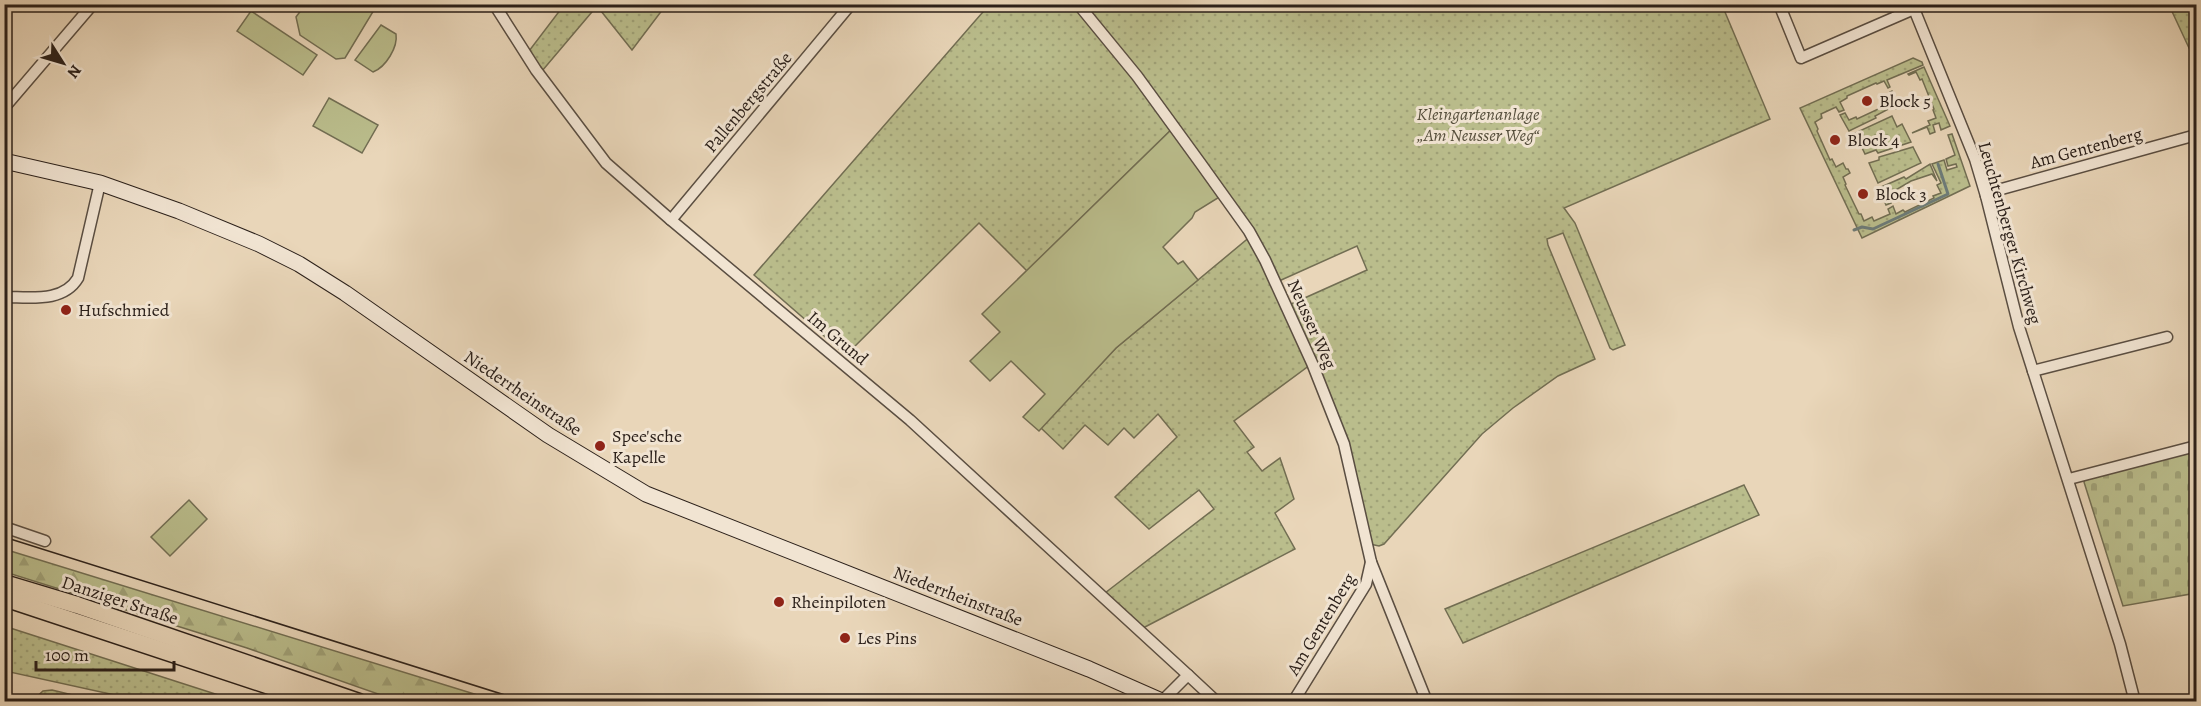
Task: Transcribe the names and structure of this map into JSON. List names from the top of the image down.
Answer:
{
  "streets": {
    "main road": ["Danziger Straße"],
    "street": [
      "Pallenbergstraße",
      "Am Gentenberg",
      "Leuchtenberger Kirchweg",
      "Neusser Weg",
      "Im Grund",
      "Niederrheinstraße"
    ]
  },
  "crossings": [
    ["Pallenbergstraße", "Im Grund"],
    ["Am Gentenberg", "Leuchtenberger Kirchweg"],
    ["Am Gentenberg", "Neusser Weg"],
    ["Im Grund", "Niederrheinstraße"]
  ],
  "parks": ["Kleingartenanlage „Am Neusser Weg“"],
  "places": [
    "Block 5",
    "Block 4",
    "Block 3",
    "Hufschmied",
    "Spee'sche Kapelle",
    "Rheinpiloten",
    "Les Pins"
  ],
  "scale_bar": "100 m",
  "north": "bottom right"
}
